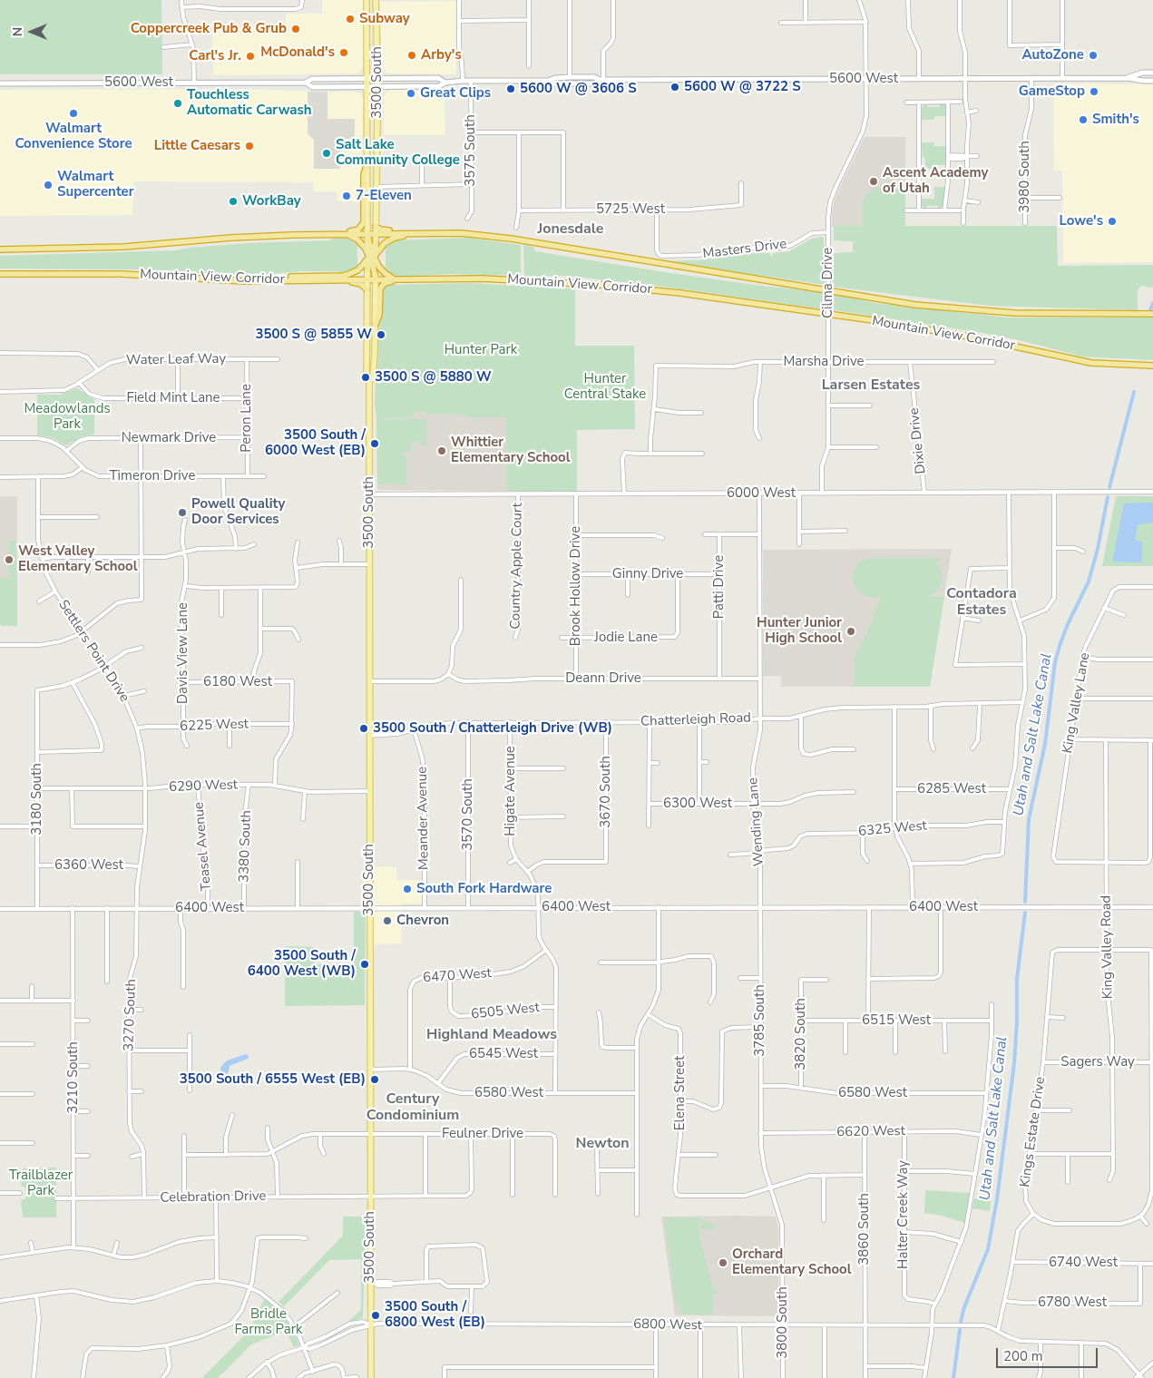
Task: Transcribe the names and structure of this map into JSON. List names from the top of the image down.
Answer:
{
  "streets": {
    "highway": ["Mountain View Corridor"],
    "main road": ["5600 West", "3500 South"],
    "street": [
      "3575 South",
      "3980 South",
      "5725 West",
      "Masters Drive",
      "Cilma Drive",
      "Water Leaf Way",
      "Marsha Drive",
      "Field Mint Lane",
      "Peron Lane",
      "Newmark Drive",
      "Dixie Drive",
      "Timeron Drive",
      "6000 West",
      "Country Apple Court",
      "Ginny Drive",
      "Brook Hollow Drive",
      "Patti Drive",
      "Jodie Lane",
      "Settlers Point Drive",
      "Davis View Lane",
      "Deann Drive",
      "6180 West",
      "King Valley Lane",
      "Chatterleigh Road",
      "6225 West",
      "6290 West",
      "6285 West",
      "Higate Avenue",
      "3670 South",
      "3180 South",
      "6300 West",
      "3570 South",
      "Meander Avenue",
      "Wending Lane",
      "6325 West",
      "Teasel Avenue",
      "3380 South",
      "6360 West",
      "6400 West",
      "King Valley Road",
      "6470 West",
      "6505 West",
      "3270 South",
      "3785 South",
      "6515 West",
      "3820 South",
      "6545 West",
      "Sagers Way",
      "3210 South",
      "6580 West",
      "Elena Street",
      "6620 West",
      "Kings Estate Drive",
      "Feulner Drive",
      "Celebration Drive",
      "Halter Creek Way",
      "3860 South",
      "6740 West",
      "6780 West",
      "3800 South",
      "6800 West"
    ]
  },
  "crossings": [
    ["5600 West", "3500 South"],
    ["5600 West", "3575 South"],
    ["5600 West", "3980 South"],
    ["5600 West", "Cilma Drive"],
    ["3500 South", "Mountain View Corridor"],
    ["3500 South", "6000 West"],
    ["3500 South", "Chatterleigh Road"],
    ["3500 South", "6290 West"],
    ["3500 South", "6400 West"],
    ["3500 South", "Feulner Drive"],
    ["3500 South", "Celebration Drive"],
    ["3500 South", "6800 West"],
    ["5725 West", "Masters Drive"],
    ["Masters Drive", "Cilma Drive"],
    ["Cilma Drive", "Marsha Drive"],
    ["Cilma Drive", "6000 West"],
    ["Water Leaf Way", "Field Mint Lane"],
    ["Water Leaf Way", "Peron Lane"],
    ["Marsha Drive", "Dixie Drive"],
    ["Field Mint Lane", "Peron Lane"],
    ["Peron Lane", "Newmark Drive"],
    ["Peron Lane", "Timeron Drive"],
    ["Newmark Drive", "Timeron Drive"],
    ["Dixie Drive", "6000 West"],
    ["6000 West", "Country Apple Court"],
    ["6000 West", "Brook Hollow Drive"],
    ["6000 West", "Wending Lane"],
    ["Ginny Drive", "Brook Hollow Drive"],
    ["Ginny Drive", "Patti Drive"],
    ["Ginny Drive", "Jodie Lane"],
    ["Brook Hollow Drive", "Jodie Lane"],
    ["Brook Hollow Drive", "Deann Drive"],
    ["Patti Drive", "Deann Drive"],
    ["Patti Drive", "Wending Lane"],
    ["Settlers Point Drive", "6225 West"],
    ["Settlers Point Drive", "6290 West"],
    ["Settlers Point Drive", "6360 West"],
    ["Settlers Point Drive", "6400 West"],
    ["Settlers Point Drive", "3270 South"],
    ["Davis View Lane", "6180 West"],
    ["Davis View Lane", "6225 West"],
    ["Deann Drive", "Wending Lane"],
    ["6180 West", "6225 West"],
    ["King Valley Lane", "King Valley Road"],
    ["Chatterleigh Road", "Higate Avenue"],
    ["Chatterleigh Road", "3670 South"],
    ["Chatterleigh Road", "3570 South"],
    ["Chatterleigh Road", "Meander Avenue"],
    ["Chatterleigh Road", "Wending Lane"],
    ["6290 West", "3180 South"],
    ["6290 West", "Teasel Avenue"],
    ["6290 West", "3380 South"],
    ["Higate Avenue", "3670 South"],
    ["Higate Avenue", "6400 West"],
    ["Higate Avenue", "6470 West"],
    ["Higate Avenue", "6505 West"],
    ["Higate Avenue", "6545 West"],
    ["Higate Avenue", "6580 West"],
    ["3180 South", "6360 West"],
    ["3180 South", "6400 West"],
    ["6300 West", "Wending Lane"],
    ["3570 South", "6400 West"],
    ["Meander Avenue", "6400 West"],
    ["Wending Lane", "6325 West"],
    ["Wending Lane", "6400 West"],
    ["Wending Lane", "3785 South"],
    ["Teasel Avenue", "6400 West"],
    ["3380 South", "6400 West"],
    ["6400 West", "King Valley Road"],
    ["6400 West", "3270 South"],
    ["6400 West", "3785 South"],
    ["6400 West", "3210 South"],
    ["King Valley Road", "Sagers Way"],
    ["King Valley Road", "Kings Estate Drive"],
    ["6470 West", "6505 West"],
    ["6470 West", "6580 West"],
    ["3785 South", "6580 West"],
    ["3785 South", "6620 West"],
    ["3785 South", "3800 South"],
    ["6515 West", "3820 South"],
    ["3820 South", "6580 West"],
    ["6545 West", "6580 West"],
    ["Sagers Way", "Kings Estate Drive"],
    ["3210 South", "Celebration Drive"],
    ["Elena Street", "3800 South"],
    ["6620 West", "Halter Creek Way"],
    ["6620 West", "3860 South"],
    ["6620 West", "3800 South"],
    ["Feulner Drive", "Celebration Drive"],
    ["3860 South", "6800 West"],
    ["6740 West", "6780 West"],
    ["3800 South", "6800 West"]
  ],
  "districts": [
    "Jonesdale",
    "Larsen Estates",
    "Contadora Estates",
    "Highland Meadows",
    "Century Condominium",
    "Newton"
  ],
  "water": ["Utah and Salt Lake Canal"],
  "parks": [
    "Hunter Park",
    "Hunter Central Stake",
    "Meadowlands Park",
    "Trailblazer Park",
    "Bridle Farms Park"
  ],
  "places": [
    "Subway",
    "Coppercreek Pub & Grub",
    "McDonald's",
    "Arby's",
    "AutoZone",
    "Carl's Jr.",
    "5600 W @ 3722 S",
    "5600 W @ 3606 S",
    "GameStop",
    "Great Clips",
    "Touchless Automatic Carwash",
    "Walmart Convenience Store",
    "Smith's",
    "Little Caesars",
    "Salt Lake Community College",
    "Ascent Academy of Utah",
    "Walmart Supercenter",
    "7-Eleven",
    "WorkBay",
    "Lowe's",
    "3500 S @ 5855 W",
    "3500 S @ 5880 W",
    "3500 South / 6000 West (EB)",
    "Whittier Elementary School",
    "Powell Quality Door Services",
    "West Valley Elementary School",
    "Hunter Junior High School",
    "3500 South / Chatterleigh Drive (WB)",
    "South Fork Hardware",
    "Chevron",
    "3500 South / 6400 West (WB)",
    "3500 South / 6555 West (EB)",
    "Orchard Elementary School",
    "3500 South / 6800 West (EB)"
  ],
  "scale_bar": "200 m",
  "north": "left"
}
